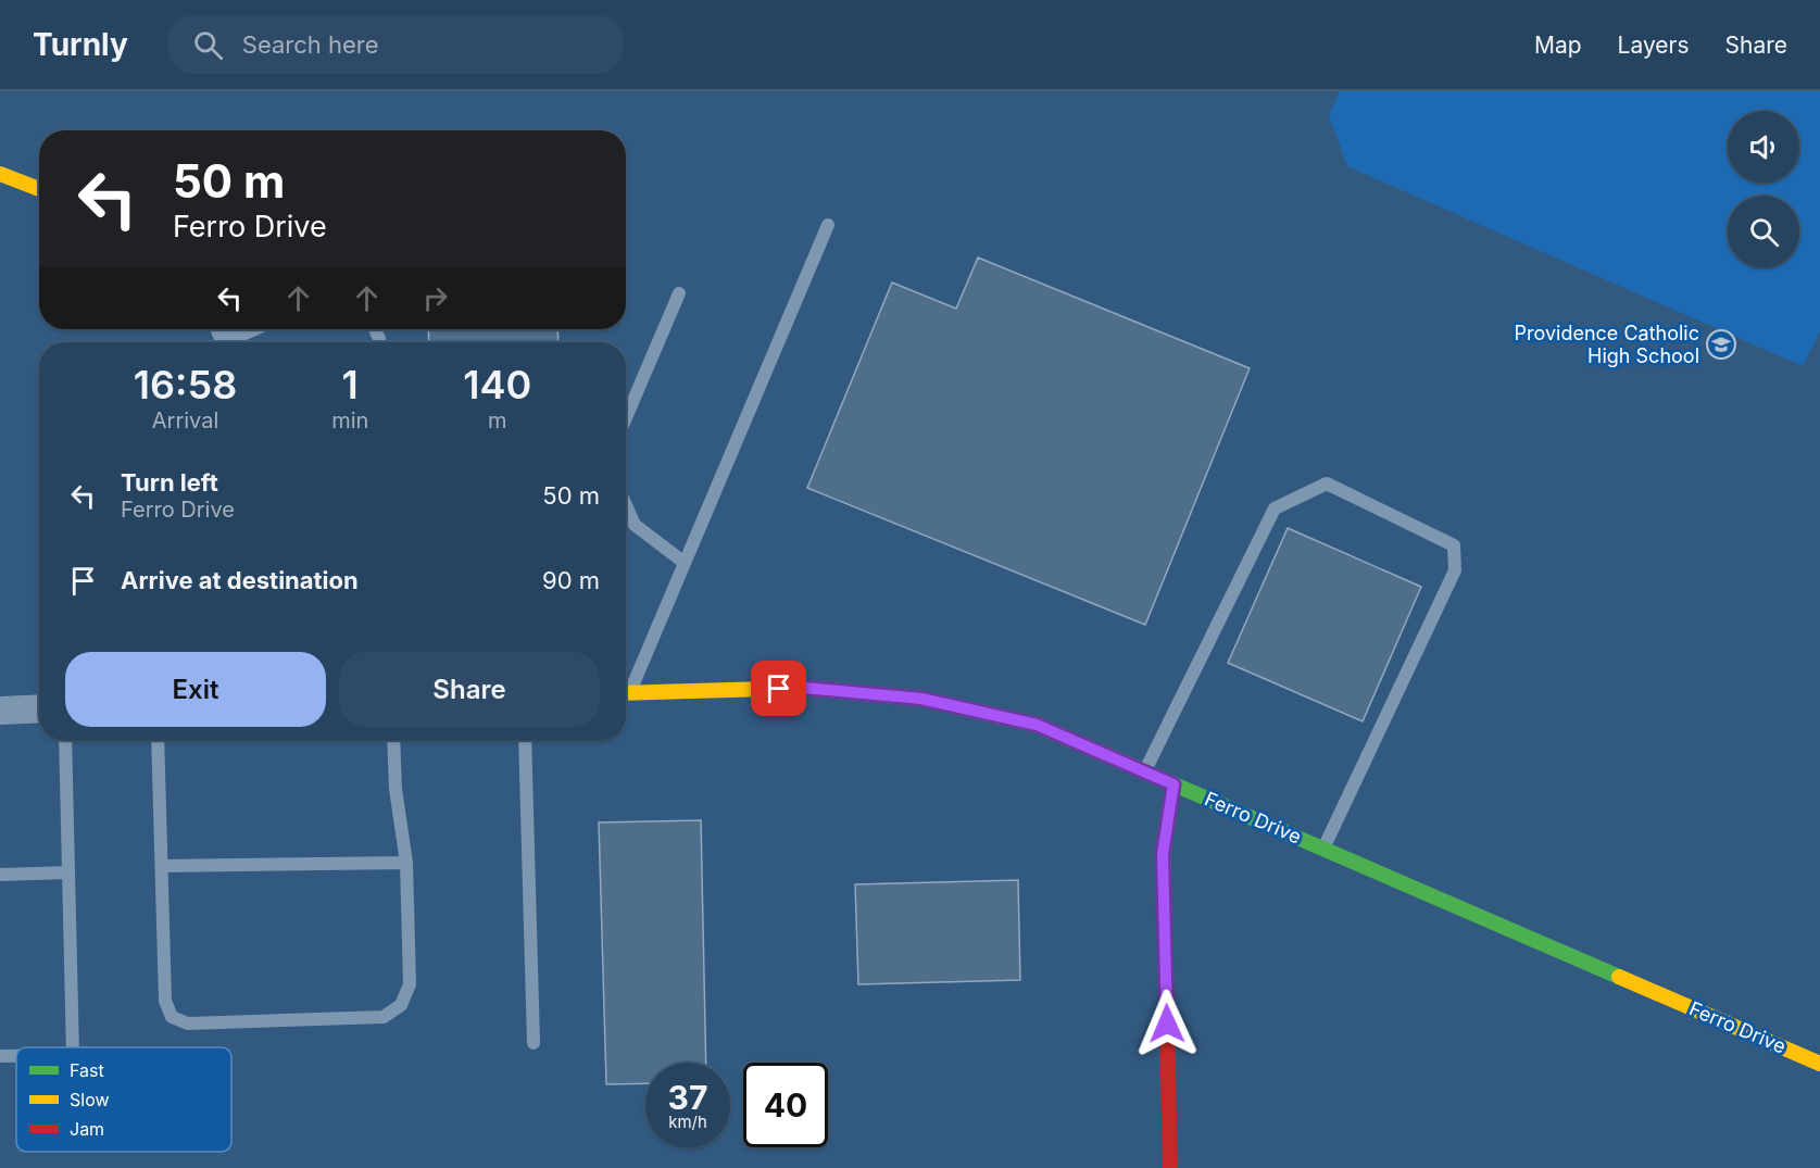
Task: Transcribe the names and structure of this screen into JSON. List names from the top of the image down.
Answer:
{
  "streets": {
    "street": ["Ferro Drive"]
  },
  "places": {
    "school or university": ["Providence Catholic High School"]
  },
  "legend": ["Fast", "Slow", "Jam"],
  "page": {
    "header": "Turnly",
    "search": "Search here",
    "nav": ["Map", "Layers", "Share"],
    "turn": ["50 m", "Ferro Drive"],
    "eta": [
      "16:58",
      "Arrival",
      "1",
      "min",
      "140",
      "m"
    ],
    "list": [
      {
        "name": "Turn left",
        "note": "Ferro Drive",
        "value": "50 m"
      },
      {
        "name": "Arrive at destination",
        "value": "90 m"
      }
    ],
    "buttons": ["Exit", "Share"],
    "speed": "37 km/h",
    "limit": "40"
  }
}
